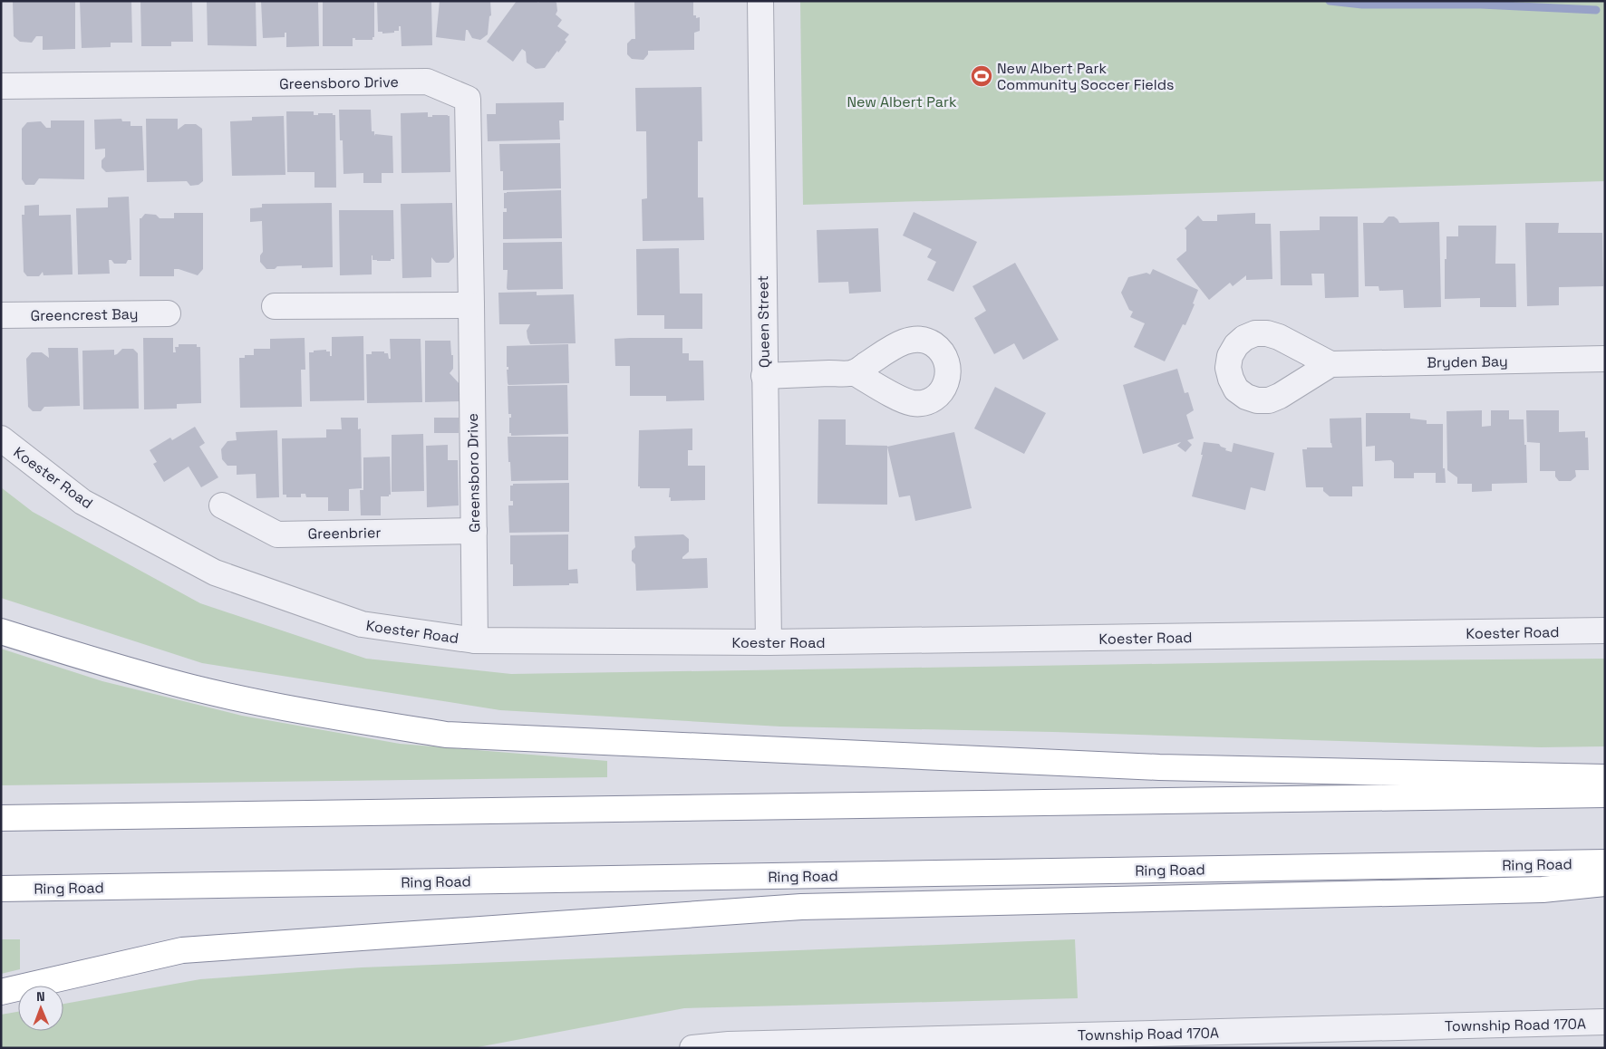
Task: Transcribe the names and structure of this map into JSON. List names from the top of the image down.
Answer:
{
  "streets": {
    "highway": ["Ring Road"],
    "street": [
      "Greensboro Drive",
      "Greencrest Bay",
      "Queen Street",
      "Bryden Bay",
      "Koester Road",
      "Greenbrier",
      "Township Road 170A"
    ]
  },
  "crossings": [
    ["Greensboro Drive", "Koester Road"],
    ["Greensboro Drive", "Greenbrier"],
    ["Queen Street", "Koester Road"]
  ],
  "parks": ["New Albert Park"],
  "places": {
    "sports": ["New Albert Park Community Soccer Fields"]
  },
  "north": "top"
}
